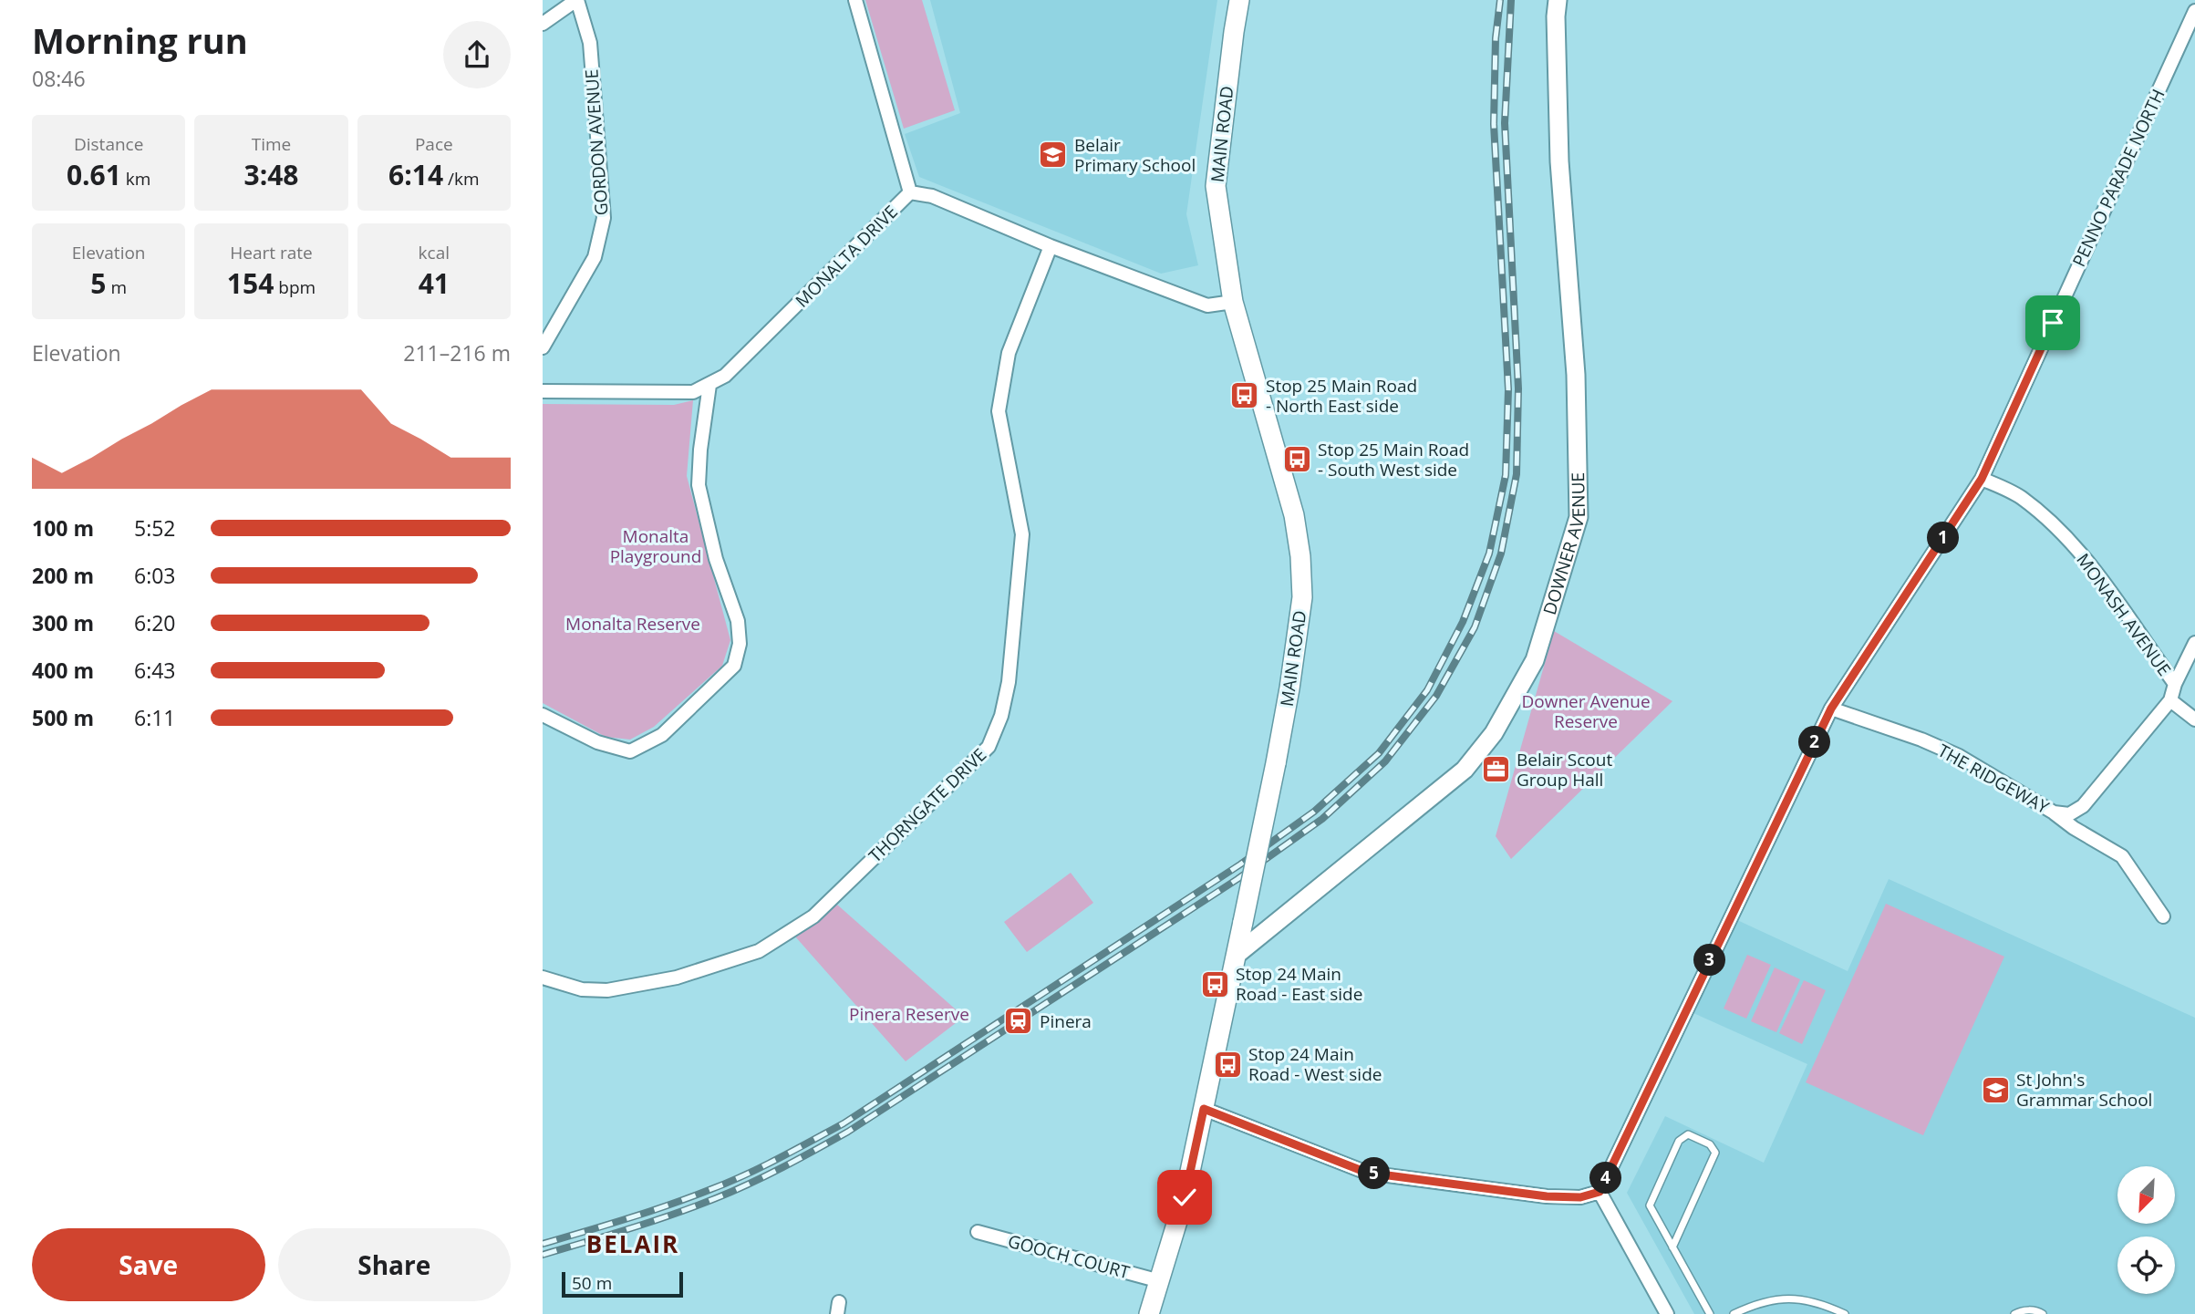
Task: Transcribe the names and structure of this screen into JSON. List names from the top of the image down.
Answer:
{
  "streets": {
    "main road": ["MAIN ROAD"],
    "street": [
      "GORDON AVENUE",
      "PENNO PARADE NORTH",
      "MONALTA DRIVE",
      "DOWNER AVENUE",
      "MONASH AVENUE",
      "THE RIDGEWAY",
      "THORNGATE DRIVE",
      "GOOCH COURT"
    ]
  },
  "crossings": [
    ["MAIN ROAD", "MONALTA DRIVE"],
    ["MAIN ROAD", "DOWNER AVENUE"],
    ["MAIN ROAD", "GOOCH COURT"],
    ["PENNO PARADE NORTH", "MONASH AVENUE"],
    ["PENNO PARADE NORTH", "THE RIDGEWAY"],
    ["MONALTA DRIVE", "THORNGATE DRIVE"],
    ["MONASH AVENUE", "THE RIDGEWAY"]
  ],
  "districts": ["BELAIR"],
  "parks": [
    "Monalta Playground",
    "Monalta Reserve",
    "Downer Avenue Reserve",
    "Pinera Reserve"
  ],
  "places": {
    "school or university": ["Belair Primary School", "St John's Grammar School"],
    "bus stop": [
      "Stop 25 Main Road - North East side",
      "Stop 25 Main Road - South West side",
      "Stop 24 Main Road - East side",
      "Stop 24 Main Road - West side"
    ],
    "office": ["Belair Scout Group Hall"],
    "station": ["Pinera"]
  },
  "scale_bar": "50 m",
  "north": "bottom left",
  "page": {
    "heading": ["Morning run", "08:46"],
    "stats": [
      ["Distance", "0.61 km"],
      ["Time", "3:48"],
      ["Pace", "6:14 /km"],
      ["Elevation", "5 m"],
      ["Heart rate", "154 bpm"],
      ["kcal", "41"]
    ],
    "chart": ["Elevation", "211–216 m"],
    "list": [
      {
        "name": "100 m",
        "note": "5:52"
      },
      {
        "name": "200 m",
        "note": "6:03"
      },
      {
        "name": "300 m",
        "note": "6:20"
      },
      {
        "name": "400 m",
        "note": "6:43"
      },
      {
        "name": "500 m",
        "note": "6:11"
      }
    ],
    "pins": [
      "1",
      "2",
      "3",
      "5",
      "4"
    ],
    "buttons": ["Save", "Share"],
    "scale": "50 m"
  }
}
